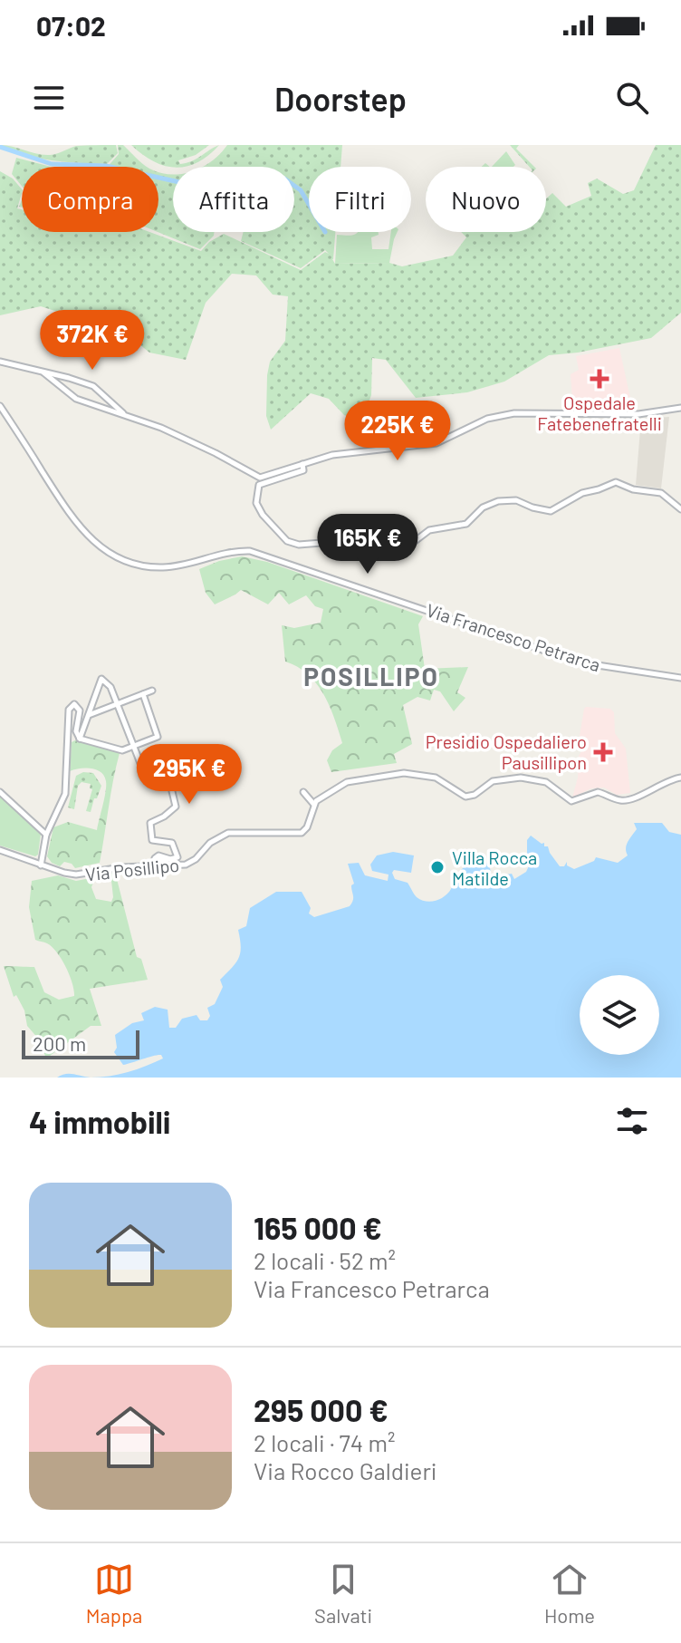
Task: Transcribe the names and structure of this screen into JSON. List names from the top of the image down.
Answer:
{
  "streets": {
    "street": ["Via Francesco Petrarca", "Via Posillipo"]
  },
  "districts": ["POSILLIPO"],
  "places": {
    "health": ["Ospedale Fatebenefratelli", "Presidio Ospedaliero Pausillipon"],
    "other": ["Villa Rocca Matilde"]
  },
  "scale_bar": "200 m",
  "page": {
    "status": "07:02",
    "header": "Doorstep",
    "chip": [
      "Compra",
      "Affitta",
      "Filtri",
      "Nuovo"
    ],
    "price": [
      "372K €",
      "225K €",
      "165K €",
      "295K €"
    ],
    "scale": "200 m",
    "heading": "4 immobili",
    "list": [
      {
        "name": "165 000 €",
        "note": "2 locali · 52 m² · Via Francesco Petrarca"
      },
      {
        "name": "295 000 €",
        "note": "2 locali · 74 m² · Via Rocco Galdieri"
      }
    ],
    "tabs": ["Mappa", "Salvati", "Home"]
  }
}
